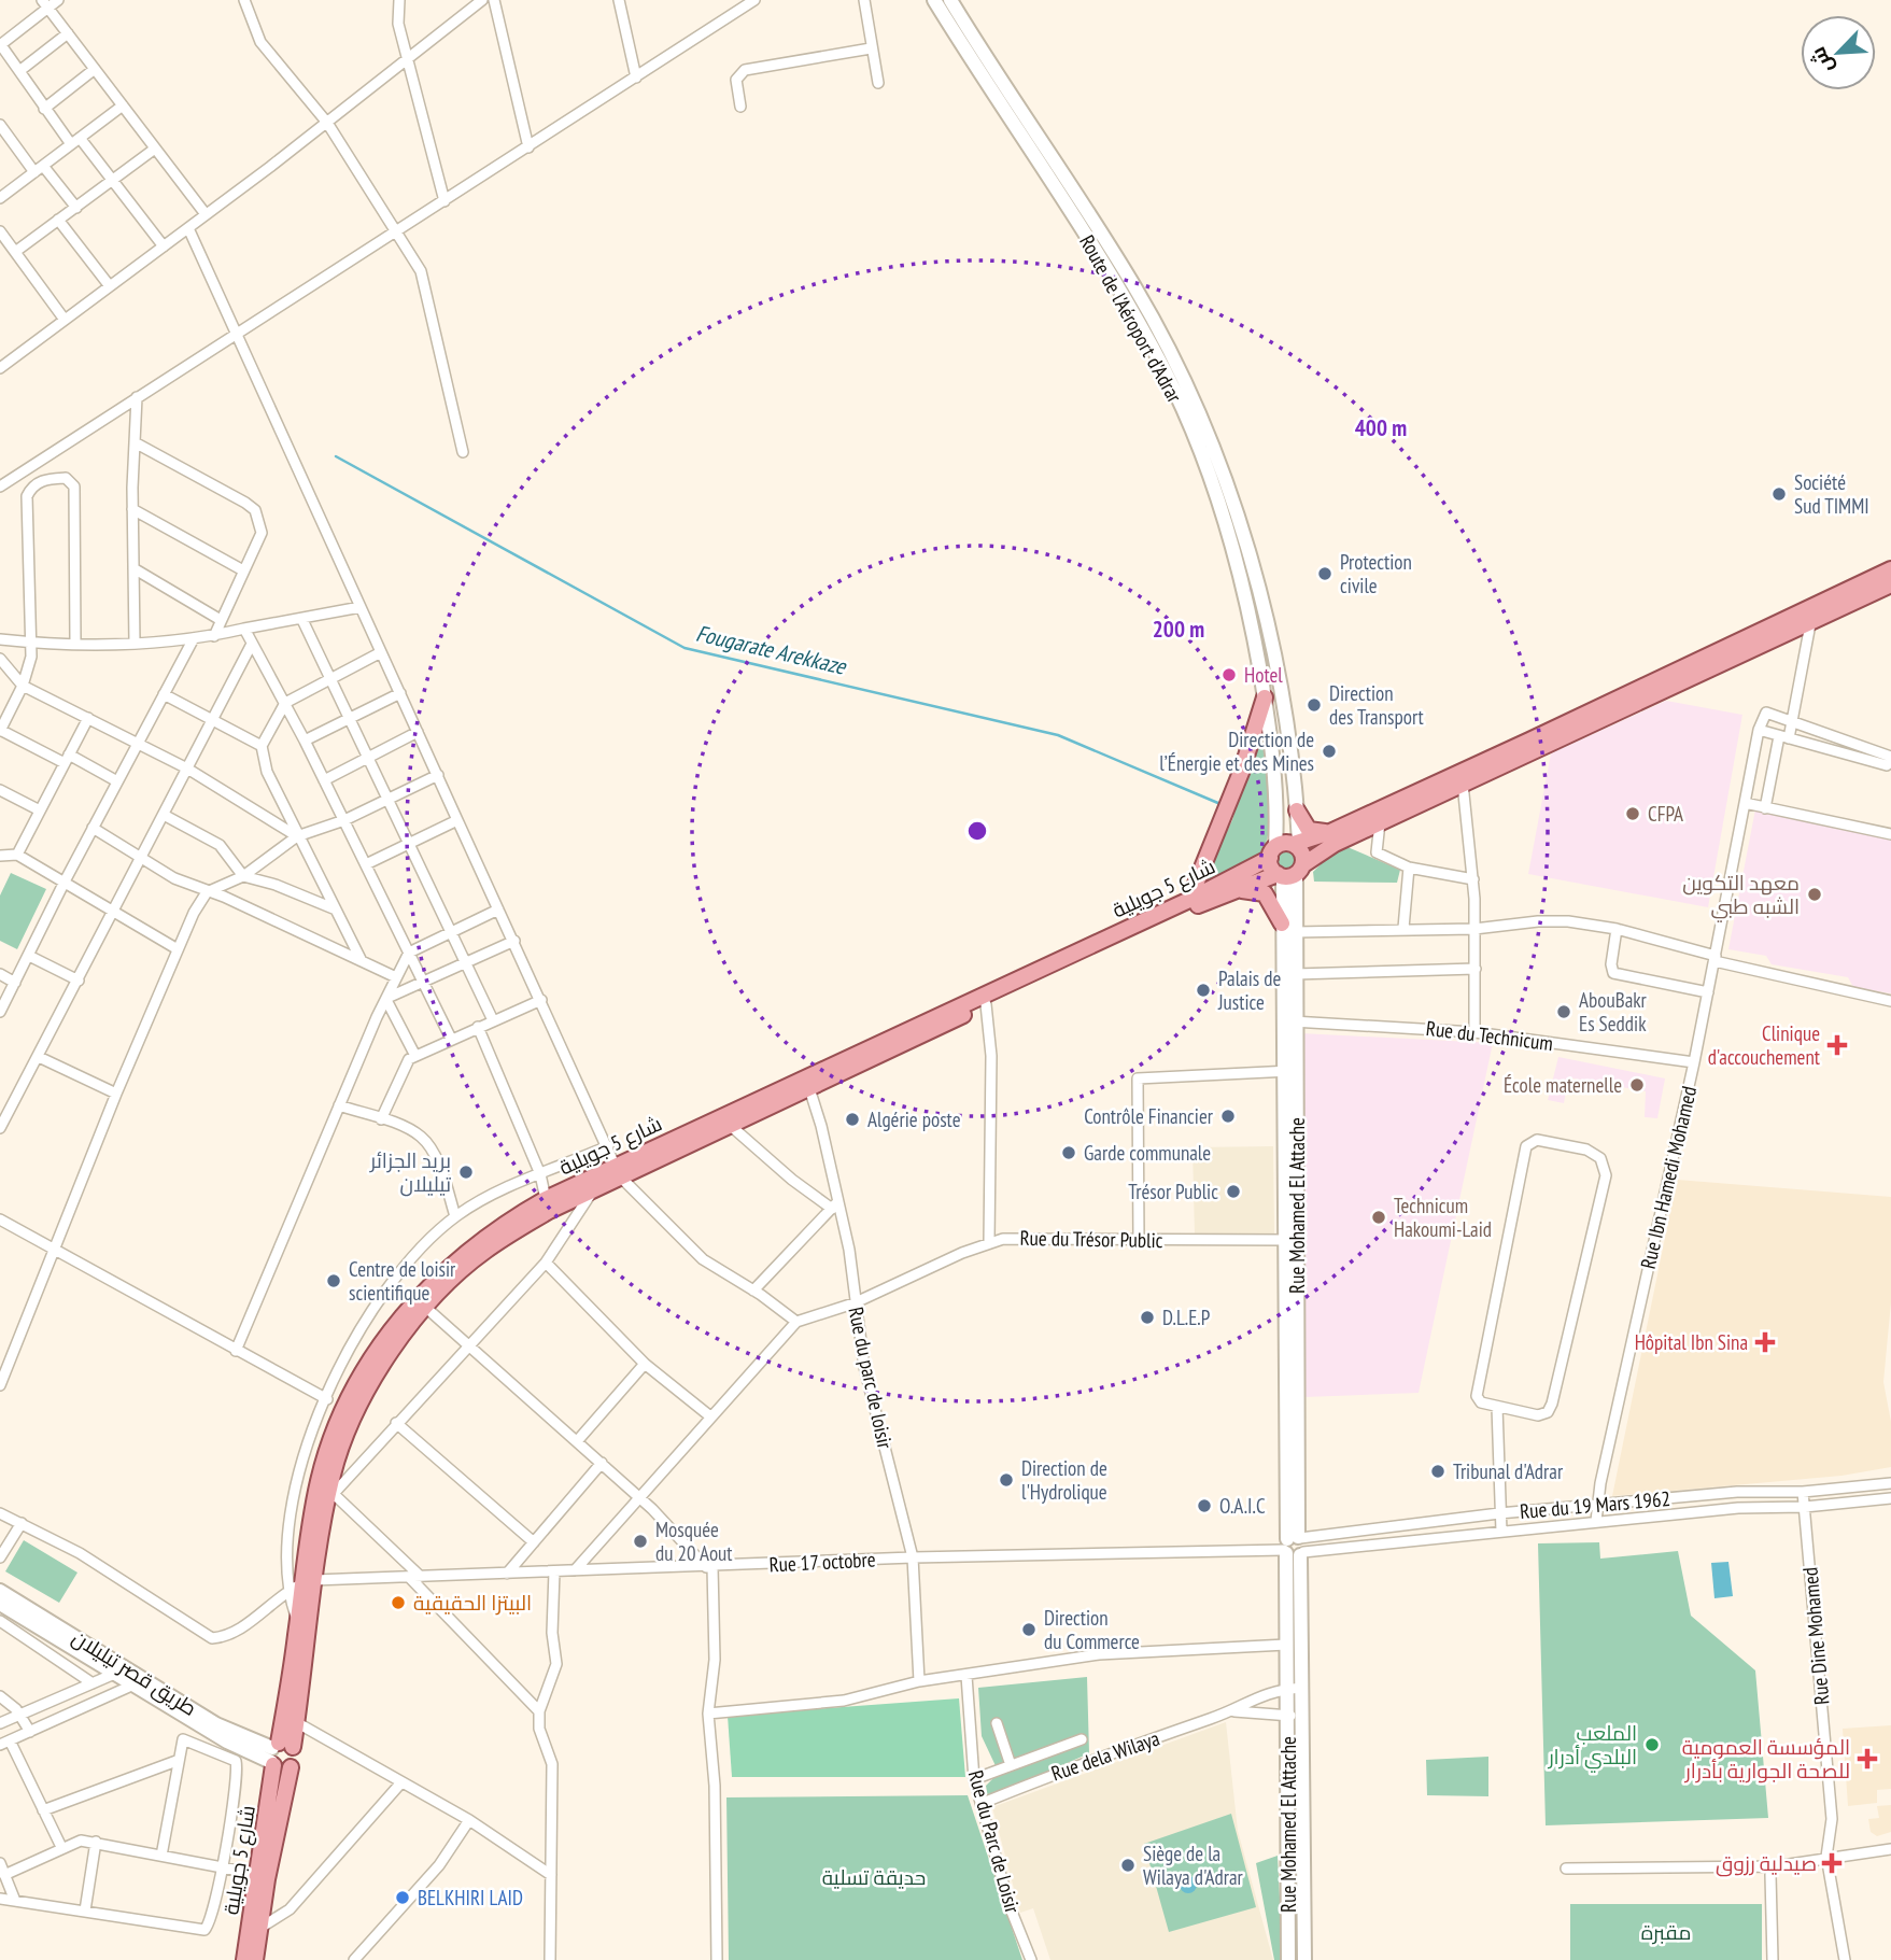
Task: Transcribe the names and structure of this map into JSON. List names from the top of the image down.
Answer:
{
  "streets": {
    "main road": [
      "Route de l'Aéroport d'Adrar",
      "شارع 5 جويلية",
      "Rue Mohamed El Attache",
      "طريق قصر تيليلان"
    ],
    "street": [
      "Rue du Technicum",
      "Rue Ibn Hamedi Mohamed",
      "Rue du Trésor Public",
      "Rue du parc de loisir",
      "Rue du 19 Mars 1962",
      "Rue 17 octobre",
      "Rue Dine Mohamed",
      "Rue dela Wilaya",
      "Rue du Parc de Loisir"
    ]
  },
  "crossings": [
    ["Route de l'Aéroport d'Adrar", "شارع 5 جويلية"],
    ["Route de l'Aéroport d'Adrar", "Rue Mohamed El Attache"],
    ["شارع 5 جويلية", "Rue Mohamed El Attache"],
    ["شارع 5 جويلية", "Rue du parc de loisir"],
    ["شارع 5 جويلية", "Rue 17 octobre"],
    ["شارع 5 جويلية", "طريق قصر تيليلان"],
    ["Rue du Technicum", "Rue Ibn Hamedi Mohamed"],
    ["Rue du Technicum", "Rue Mohamed El Attache"],
    ["Rue Ibn Hamedi Mohamed", "Rue du 19 Mars 1962"],
    ["Rue Mohamed El Attache", "Rue du Trésor Public"],
    ["Rue Mohamed El Attache", "Rue du 19 Mars 1962"],
    ["Rue Mohamed El Attache", "Rue 17 octobre"],
    ["Rue Mohamed El Attache", "Rue dela Wilaya"],
    ["Rue du Trésor Public", "Rue du parc de loisir"],
    ["Rue du parc de loisir", "Rue 17 octobre"],
    ["Rue du 19 Mars 1962", "Rue 17 octobre"],
    ["Rue du 19 Mars 1962", "Rue Dine Mohamed"],
    ["Rue dela Wilaya", "Rue du Parc de Loisir"]
  ],
  "water": ["Fougarate Arekkaze"],
  "parks": ["حديقة تسلية", "مقبرة"],
  "places": {
    "other": [
      "Société Sud TIMMI",
      "Protection civile",
      "Hotel",
      "Direction des Transport",
      "Direction de l’Énergie et des Mines",
      "CFPA",
      "معهد التكوين الشبه طبي",
      "Palais de Justice",
      "AbouBakr Es Seddik",
      "École maternelle",
      "Contrôle Financier",
      "Algérie poste",
      "Garde communale",
      "بريد الجزائر تيليلان",
      "Trésor Public",
      "Technicum Hakoumi-Laid",
      "Centre de loisir scientifique",
      "D.L.E.P",
      "Tribunal d'Adrar",
      "Direction de l'Hydrolique",
      "O.A.I.C",
      "Mosquée du 20 Aout",
      "البيتزا الحقيقية",
      "Direction du Commerce",
      "الملعب البلدي أدرار",
      "Siège de la Wilaya d'Adrar",
      "BELKHIRI LAID"
    ],
    "health": [
      "Clinique d'accouchement",
      "Hôpital Ibn Sina",
      "المؤسسة العمومية للصحة الجوارية بأدرار",
      "صيدلية رزوق"
    ]
  },
  "north": "bottom left",
  "rings": ["400 m", "200 m"]
}
